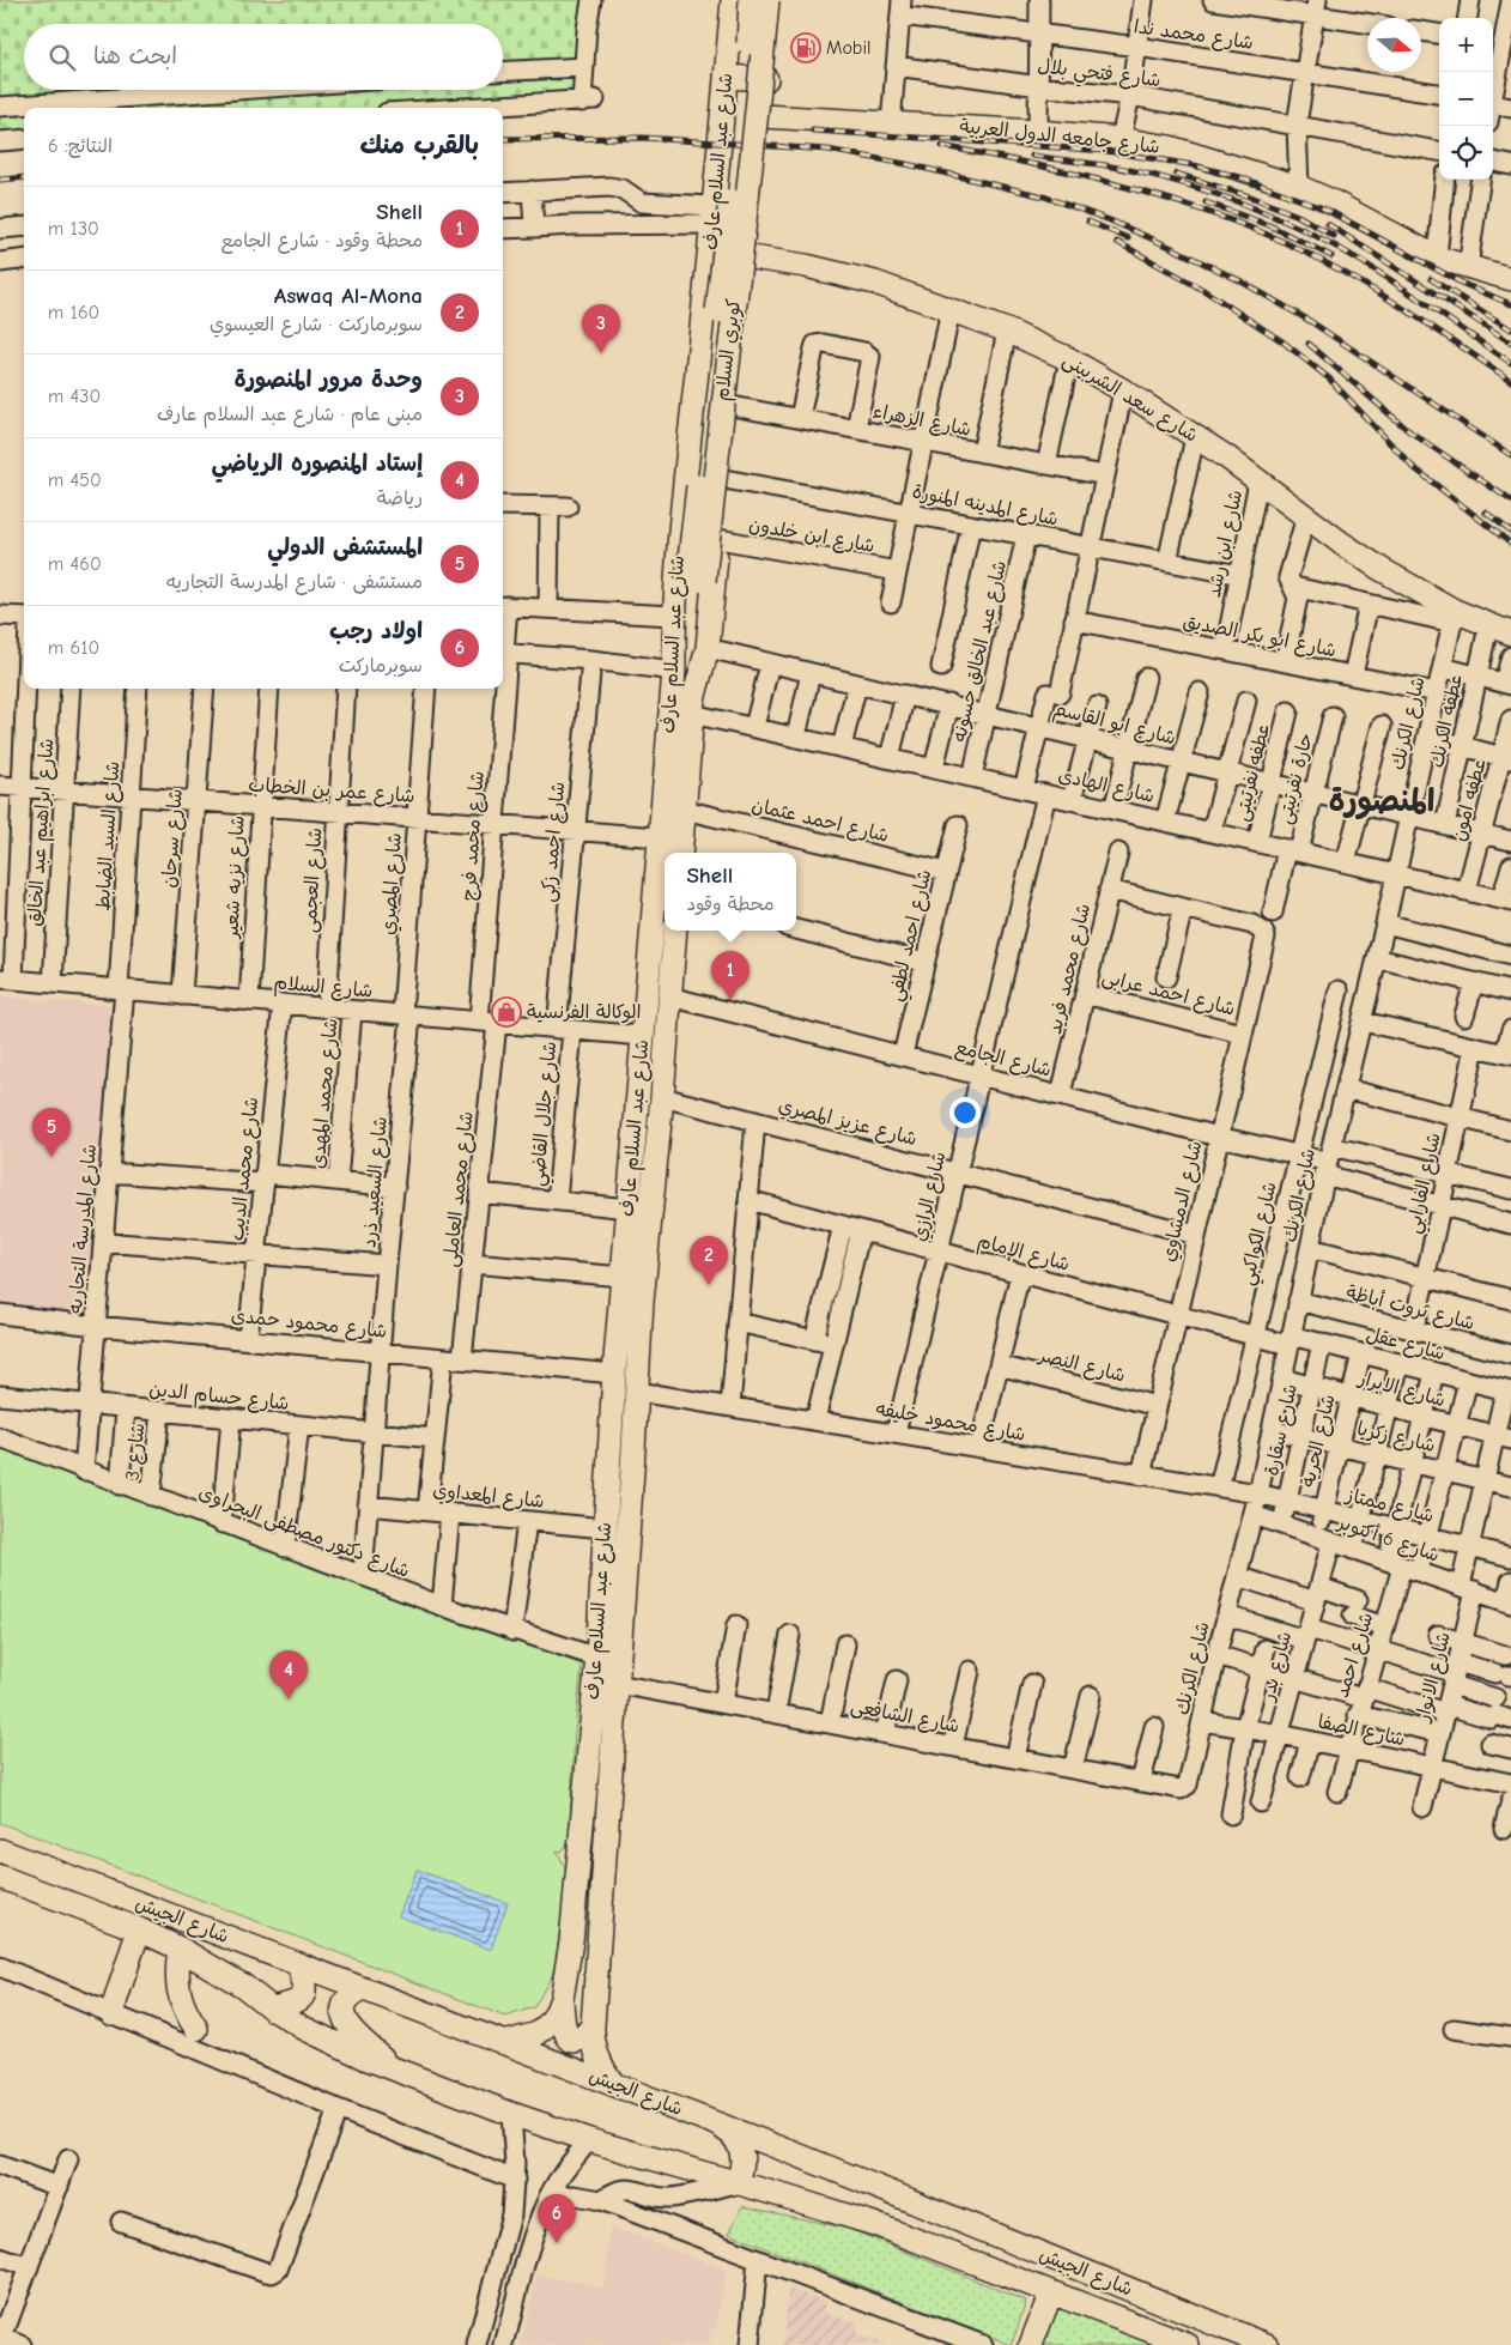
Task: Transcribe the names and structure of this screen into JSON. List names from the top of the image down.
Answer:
{
  "streets": {
    "main road": [
      "شارع جامعه الدول العربية",
      "شارع عبد السلام عارف",
      "كوبري السلام",
      "شارع سعد الشربينى",
      "شارع الجيش"
    ],
    "street": [
      "شارع محمد ندا",
      "شارع فتحي بلال",
      "شارع الزهراء",
      "شارع المدينه المنورة",
      "شارع ابن خلدون",
      "شارع ابن رشد",
      "شارع ابو بكر الصديق",
      "شارع عبد الخالق حسونه",
      "عطفه الكرنك",
      "شارع ابو القاسم",
      "شارع الكرنك",
      "عطفه نفرتيتى",
      "حارة نفرتيتى",
      "شارع الهادى",
      "شارع عمر بن الخطاب",
      "عطفه امون",
      "شارع احمد عثمان",
      "شارع ابراهيم عبد الخالق",
      "شارع السيد الضابط",
      "شارع محمد فرج",
      "شارع سرحان",
      "شارع احمد زكى",
      "شارع نزيه شعير",
      "شارع العجمى",
      "شارع المصري",
      "شارع احمد لطفي",
      "شارع محمد فريد",
      "شارع السلام",
      "شارع احمد عرابى",
      "شارع الجامع",
      "شارع محمد المهدى",
      "شارع جلال القاضي",
      "شارع عزيز المصري",
      "شارع محمد الديب",
      "شارع السعيد ذرد",
      "شارع الفارابي",
      "شارع محمد العاملى",
      "شارع الرازي",
      "شارع الدمشاوي",
      "شارع المدرسة التجاريه",
      "شارع الكواكبي",
      "شارع الإمام",
      "شارع ثروت أباظة",
      "شارع محمود حمدى",
      "شارع عقل",
      "شارع النصر",
      "شارع الابرار",
      "شارع حسام الدين",
      "شارع محمود خليفه",
      "شارع سقارة",
      "شارع زكريا",
      "شارع الحرية",
      "شارع 3",
      "شارع المعداوى",
      "شارع ممتاز",
      "شارع دكتور مصطفى البحراوى",
      "شارع 6 أكتوبر",
      "شارع احمد",
      "شارع بدر",
      "شارع الانوار",
      "شارع الشافعى",
      "شارع الصفا"
    ]
  },
  "crossings": [
    ["شارع جامعه الدول العربية", "شارع عبد السلام عارف"],
    ["شارع عبد السلام عارف", "كوبري السلام"],
    ["شارع عبد السلام عارف", "شارع سعد الشربينى"],
    ["شارع عبد السلام عارف", "شارع الزهراء"],
    ["شارع عبد السلام عارف", "شارع المدينه المنورة"],
    ["شارع عبد السلام عارف", "شارع ابن خلدون"],
    ["شارع عبد السلام عارف", "شارع ابو القاسم"],
    ["شارع عبد السلام عارف", "شارع الهادى"],
    ["شارع عبد السلام عارف", "شارع عمر بن الخطاب"],
    ["شارع عبد السلام عارف", "شارع احمد عثمان"],
    ["شارع عبد السلام عارف", "شارع السلام"],
    ["شارع عبد السلام عارف", "شارع الجامع"],
    ["شارع عبد السلام عارف", "شارع عزيز المصري"],
    ["شارع عبد السلام عارف", "شارع محمود حمدى"],
    ["شارع عبد السلام عارف", "شارع محمود خليفه"],
    ["شارع عبد السلام عارف", "شارع المعداوى"],
    ["شارع عبد السلام عارف", "شارع دكتور مصطفى البحراوى"],
    ["شارع عبد السلام عارف", "شارع الشافعى"],
    ["شارع عبد السلام عارف", "شارع الجيش"],
    ["كوبري السلام", "شارع الهادى"],
    ["شارع سعد الشربينى", "شارع ابن رشد"],
    ["شارع سعد الشربينى", "عطفه الكرنك"],
    ["شارع سعد الشربينى", "شارع الكرنك"],
    ["شارع المدينه المنورة", "شارع ابن رشد"],
    ["شارع المدينه المنورة", "شارع عبد الخالق حسونه"],
    ["شارع ابن رشد", "شارع ابو بكر الصديق"],
    ["شارع ابو بكر الصديق", "شارع الكرنك"],
    ["شارع عبد الخالق حسونه", "شارع ابو القاسم"],
    ["شارع عبد الخالق حسونه", "شارع الهادى"],
    ["عطفه الكرنك", "شارع ابو القاسم"],
    ["شارع ابو القاسم", "شارع الكرنك"],
    ["شارع ابو القاسم", "عطفه نفرتيتى"],
    ["شارع ابو القاسم", "حارة نفرتيتى"],
    ["شارع ابو القاسم", "عطفه امون"],
    ["شارع الكرنك", "شارع الهادى"],
    ["شارع الكرنك", "شارع الجامع"],
    ["شارع الكرنك", "شارع الإمام"],
    ["شارع الكرنك", "شارع ثروت أباظة"],
    ["شارع الكرنك", "شارع عقل"],
    ["شارع الكرنك", "شارع الابرار"],
    ["شارع الكرنك", "شارع محمود خليفه"],
    ["شارع الكرنك", "شارع زكريا"],
    ["شارع الكرنك", "شارع ممتاز"],
    ["شارع الكرنك", "شارع 6 أكتوبر"],
    ["شارع الكرنك", "شارع الشافعى"],
    ["شارع الكرنك", "شارع الصفا"],
    ["عطفه نفرتيتى", "شارع الهادى"],
    ["حارة نفرتيتى", "شارع الهادى"],
    ["شارع الهادى", "عطفه امون"],
    ["شارع الهادى", "شارع الرازي"],
    ["شارع عمر بن الخطاب", "شارع ابراهيم عبد الخالق"],
    ["شارع عمر بن الخطاب", "شارع السيد الضابط"],
    ["شارع عمر بن الخطاب", "شارع محمد فرج"],
    ["شارع عمر بن الخطاب", "شارع سرحان"],
    ["شارع عمر بن الخطاب", "شارع احمد زكى"],
    ["شارع عمر بن الخطاب", "شارع نزيه شعير"],
    ["شارع عمر بن الخطاب", "شارع العجمى"],
    ["شارع عمر بن الخطاب", "شارع المصري"],
    ["شارع احمد عثمان", "شارع احمد لطفي"],
    ["شارع ابراهيم عبد الخالق", "شارع السلام"],
    ["شارع السيد الضابط", "شارع السلام"],
    ["شارع السيد الضابط", "شارع المدرسة التجاريه"],
    ["شارع محمد فرج", "شارع السلام"],
    ["شارع محمد فرج", "شارع محمد العاملى"],
    ["شارع سرحان", "شارع السلام"],
    ["شارع احمد زكى", "شارع السلام"],
    ["شارع احمد زكى", "شارع جلال القاضي"],
    ["شارع نزيه شعير", "شارع السلام"],
    ["شارع العجمى", "شارع السلام"],
    ["شارع المصري", "شارع السلام"],
    ["شارع المصري", "شارع السعيد ذرد"],
    ["شارع احمد لطفي", "شارع الجامع"],
    ["شارع محمد فريد", "شارع احمد عرابى"],
    ["شارع محمد فريد", "شارع الجامع"],
    ["شارع السلام", "شارع محمد المهدى"],
    ["شارع السلام", "شارع جلال القاضي"],
    ["شارع السلام", "شارع محمد الديب"],
    ["شارع السلام", "شارع السعيد ذرد"],
    ["شارع السلام", "شارع محمد العاملى"],
    ["شارع السلام", "شارع المدرسة التجاريه"],
    ["شارع احمد عرابى", "شارع الدمشاوي"],
    ["شارع الجامع", "شارع الرازي"],
    ["شارع الجامع", "شارع الدمشاوي"],
    ["شارع الجامع", "شارع الكواكبي"],
    ["شارع عزيز المصري", "شارع الرازي"],
    ["شارع عزيز المصري", "شارع الدمشاوي"],
    ["شارع محمد الديب", "شارع محمود حمدى"],
    ["شارع السعيد ذرد", "شارع محمود حمدى"],
    ["شارع السعيد ذرد", "شارع حسام الدين"],
    ["شارع السعيد ذرد", "شارع المعداوى"],
    ["شارع السعيد ذرد", "شارع دكتور مصطفى البحراوى"],
    ["شارع الفارابي", "شارع ثروت أباظة"],
    ["شارع محمد العاملى", "شارع محمود حمدى"],
    ["شارع الرازي", "شارع الإمام"],
    ["شارع الرازي", "شارع محمود خليفه"],
    ["شارع الدمشاوي", "شارع الإمام"],
    ["شارع الدمشاوي", "شارع النصر"],
    ["شارع الدمشاوي", "شارع محمود خليفه"],
    ["شارع المدرسة التجاريه", "شارع محمود حمدى"],
    ["شارع المدرسة التجاريه", "شارع حسام الدين"],
    ["شارع المدرسة التجاريه", "شارع دكتور مصطفى البحراوى"],
    ["شارع الكواكبي", "شارع الإمام"],
    ["شارع الكواكبي", "شارع محمود خليفه"],
    ["شارع الإمام", "شارع عقل"],
    ["شارع عقل", "شارع سقارة"],
    ["شارع عقل", "شارع الحرية"],
    ["شارع عقل", "شارع الانوار"],
    ["شارع الابرار", "شارع سقارة"],
    ["شارع الابرار", "شارع الحرية"],
    ["شارع الابرار", "شارع الانوار"],
    ["شارع حسام الدين", "شارع 3"],
    ["شارع محمود خليفه", "شارع ممتاز"],
    ["شارع سقارة", "شارع زكريا"],
    ["شارع سقارة", "شارع ممتاز"],
    ["شارع سقارة", "شارع 6 أكتوبر"],
    ["شارع زكريا", "شارع الحرية"],
    ["شارع زكريا", "شارع الانوار"],
    ["شارع الحرية", "شارع ممتاز"],
    ["شارع الحرية", "شارع 6 أكتوبر"],
    ["شارع الحرية", "شارع بدر"],
    ["شارع 3", "شارع دكتور مصطفى البحراوى"],
    ["شارع ممتاز", "شارع الانوار"],
    ["شارع 6 أكتوبر", "شارع احمد"],
    ["شارع 6 أكتوبر", "شارع بدر"],
    ["شارع 6 أكتوبر", "شارع الانوار"],
    ["شارع احمد", "شارع الصفا"],
    ["شارع بدر", "شارع الصفا"],
    ["شارع الانوار", "شارع الصفا"]
  ],
  "districts": ["المنصورة"],
  "places": {
    "fuel station": ["Mobil"],
    "shop": ["الوكالة الفرنسية"]
  },
  "north": "right",
  "page": {
    "map_buttons": ["+", "−"],
    "search": "ابحث هنا",
    "heading": ["بالقرب منك", "النتائج: 6"],
    "list": [
      {
        "mark": "1",
        "name": "Shell",
        "note": "محطة وقود · شارع الجامع",
        "value": "130 m"
      },
      {
        "mark": "2",
        "name": "Aswaq Al-Mona",
        "note": "سوبرماركت · شارع العيسوي",
        "value": "160 m"
      },
      {
        "mark": "3",
        "name": "وحدة مرور المنصورة",
        "note": "مبنى عام · شارع عبد السلام عارف",
        "value": "430 m"
      },
      {
        "mark": "4",
        "name": "إستاد المنصوره الرياضي",
        "note": "رياضة",
        "value": "450 m"
      },
      {
        "mark": "5",
        "name": "المستشفى الدولي",
        "note": "مستشفى · شارع المدرسة التجاريه",
        "value": "460 m"
      },
      {
        "mark": "6",
        "name": "اولاد رجب",
        "note": "سوبرماركت",
        "value": "610 m"
      }
    ],
    "pins": [
      "3",
      "1",
      "5",
      "2",
      "4",
      "6"
    ],
    "popup": ["Shell", "محطة وقود"]
  }
}
